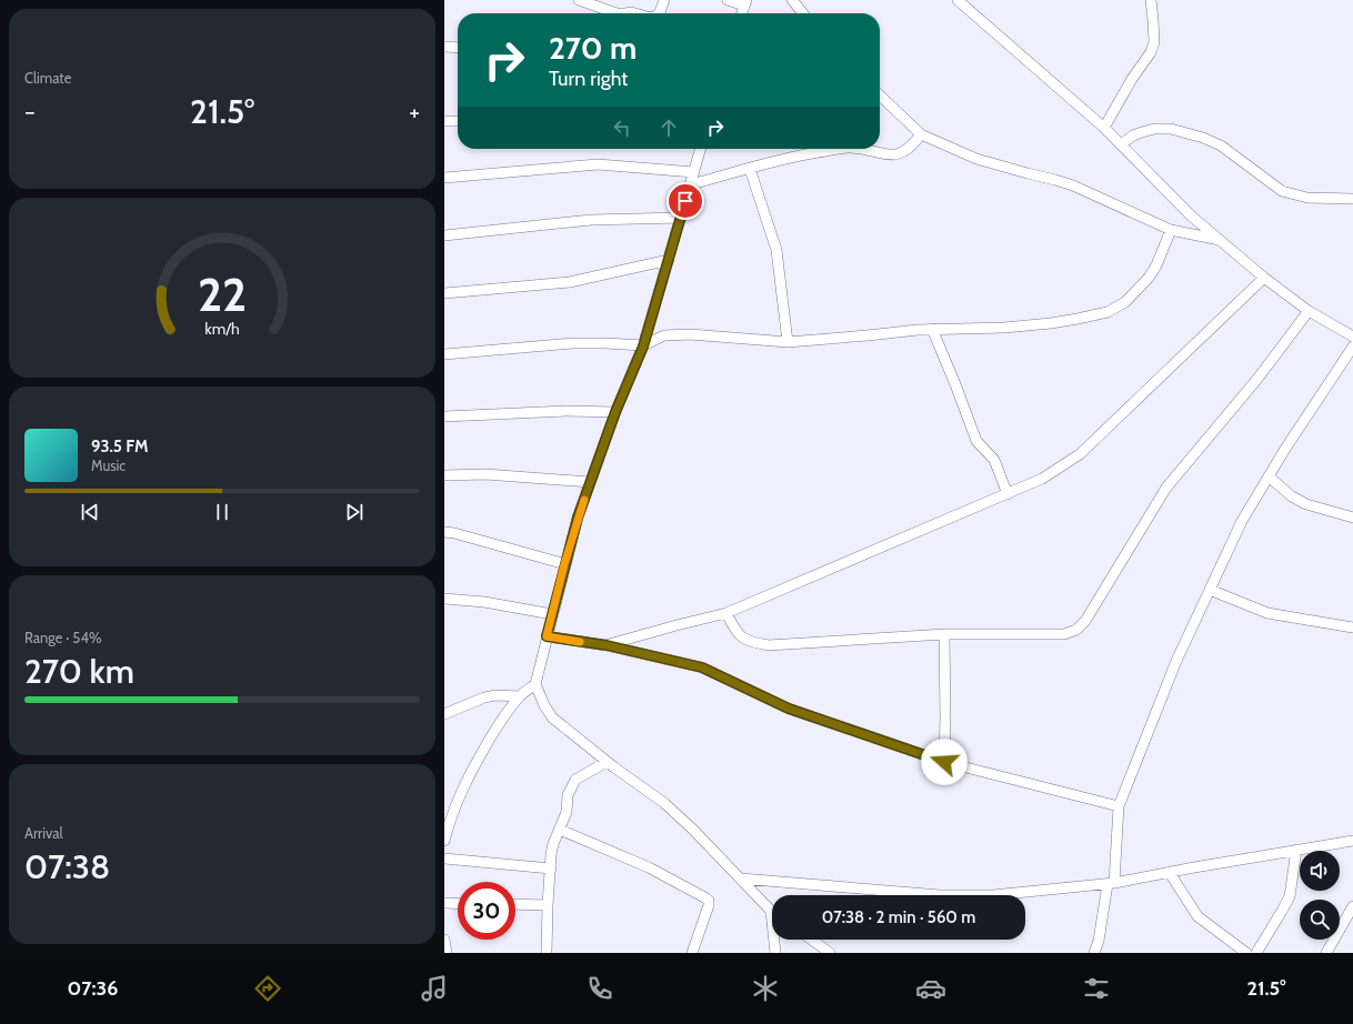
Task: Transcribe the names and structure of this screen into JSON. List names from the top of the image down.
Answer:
{
  "page": {
    "tile": [
      "Climate",
      ["Range · 54%", "270 km"],
      ["Arrival", "07:38"]
    ],
    "turn": ["270 m", "Turn right"],
    "heat": ["−", "21.5°", "+"],
    "song": ["93.5 FM", "Music"],
    "limit": "30",
    "trip": "07:38 · 2 min · 560 m",
    "tabs": ["07:36", "21.5°"],
    "gauge": ["22", "km/h"]
  }
}
